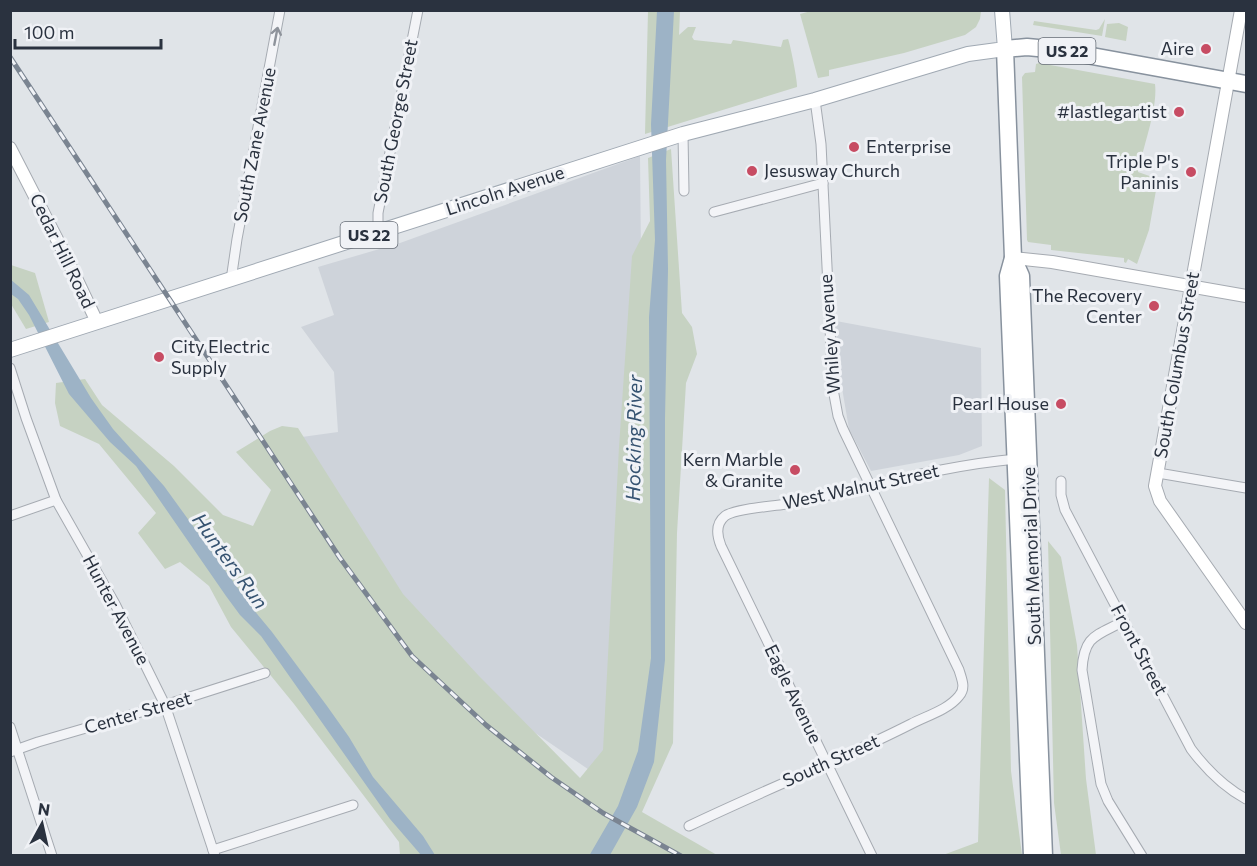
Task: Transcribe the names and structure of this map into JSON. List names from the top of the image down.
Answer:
{
  "streets": {
    "highway": ["US 22", "South Memorial Drive"],
    "main road": ["Lincoln Avenue"],
    "street": [
      "South George Street",
      "South Zane Avenue",
      "Cedar Hill Road",
      "Whiley Avenue",
      "South Columbus Street",
      "West Walnut Street",
      "Hunter Avenue",
      "Front Street",
      "Eagle Avenue",
      "Center Street",
      "South Street"
    ]
  },
  "crossings": [
    ["US 22", "Lincoln Avenue"],
    ["US 22", "South Columbus Street"],
    ["US 22", "South Memorial Drive"],
    ["South George Street", "Lincoln Avenue"],
    ["South Zane Avenue", "Lincoln Avenue"],
    ["Lincoln Avenue", "Cedar Hill Road"],
    ["Lincoln Avenue", "Whiley Avenue"],
    ["Lincoln Avenue", "South Memorial Drive"],
    ["Whiley Avenue", "West Walnut Street"],
    ["Whiley Avenue", "South Street"],
    ["West Walnut Street", "South Memorial Drive"],
    ["West Walnut Street", "Eagle Avenue"],
    ["Hunter Avenue", "Center Street"],
    ["Eagle Avenue", "South Street"]
  ],
  "one_way": ["South Zane Avenue"],
  "water": ["Hocking River", "Hunters Run"],
  "places": [
    "Aire",
    "#lastlegartist",
    "Enterprise",
    "Jesusway Church",
    "Triple P's Paninis",
    "The Recovery Center",
    "City Electric Supply",
    "Pearl House",
    "Kern Marble & Granite"
  ],
  "scale_bar": "100 m",
  "north": "top"
}
